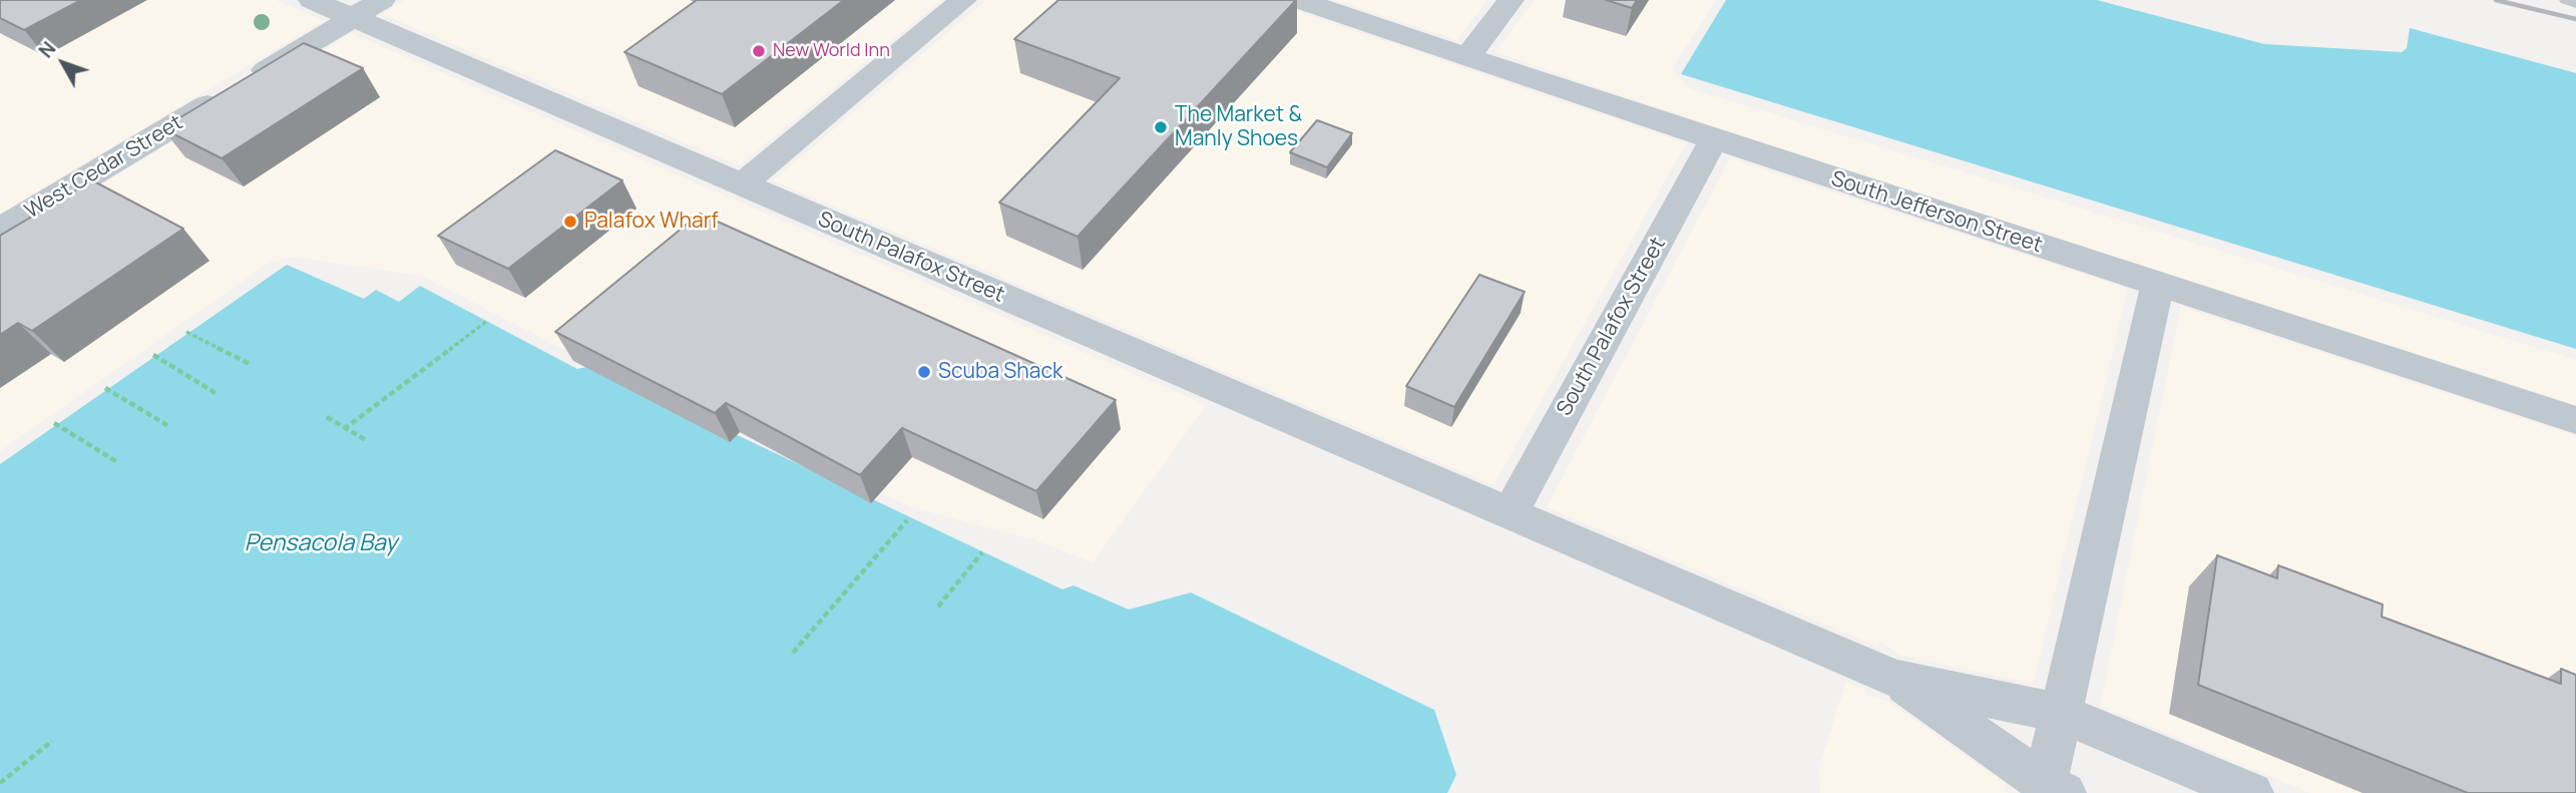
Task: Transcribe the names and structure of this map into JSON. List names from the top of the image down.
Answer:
{
  "streets": {
    "street": ["West Cedar Street", "South Jefferson Street", "South Palafox Street"]
  },
  "crossings": [
    ["West Cedar Street", "South Palafox Street"],
    ["South Jefferson Street", "South Palafox Street"]
  ],
  "water": ["Pensacola Bay"],
  "places": [
    "New World Inn",
    "The Market & Manly Shoes",
    "Palafox Wharf",
    "Scuba Shack"
  ],
  "north": "top left"
}
